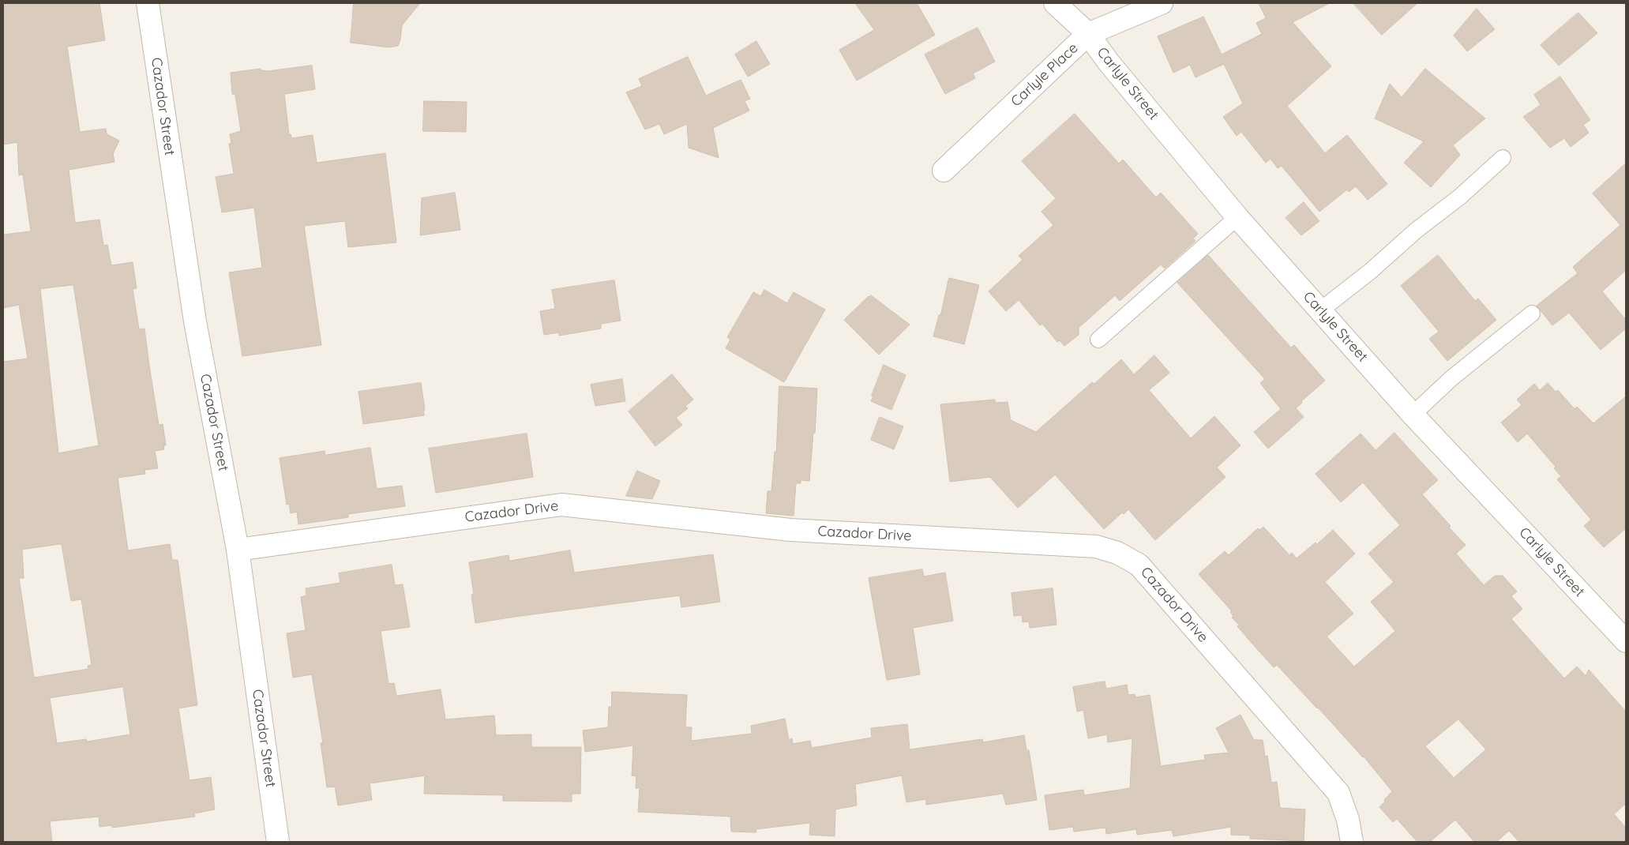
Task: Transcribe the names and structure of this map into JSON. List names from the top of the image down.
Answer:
{
  "streets": {
    "street": [
      "Carlyle Place",
      "Carlyle Street",
      "Cazador Street",
      "Cazador Drive"
    ]
  },
  "crossings": [
    ["Carlyle Place", "Carlyle Street"],
    ["Cazador Street", "Cazador Drive"]
  ]
}
